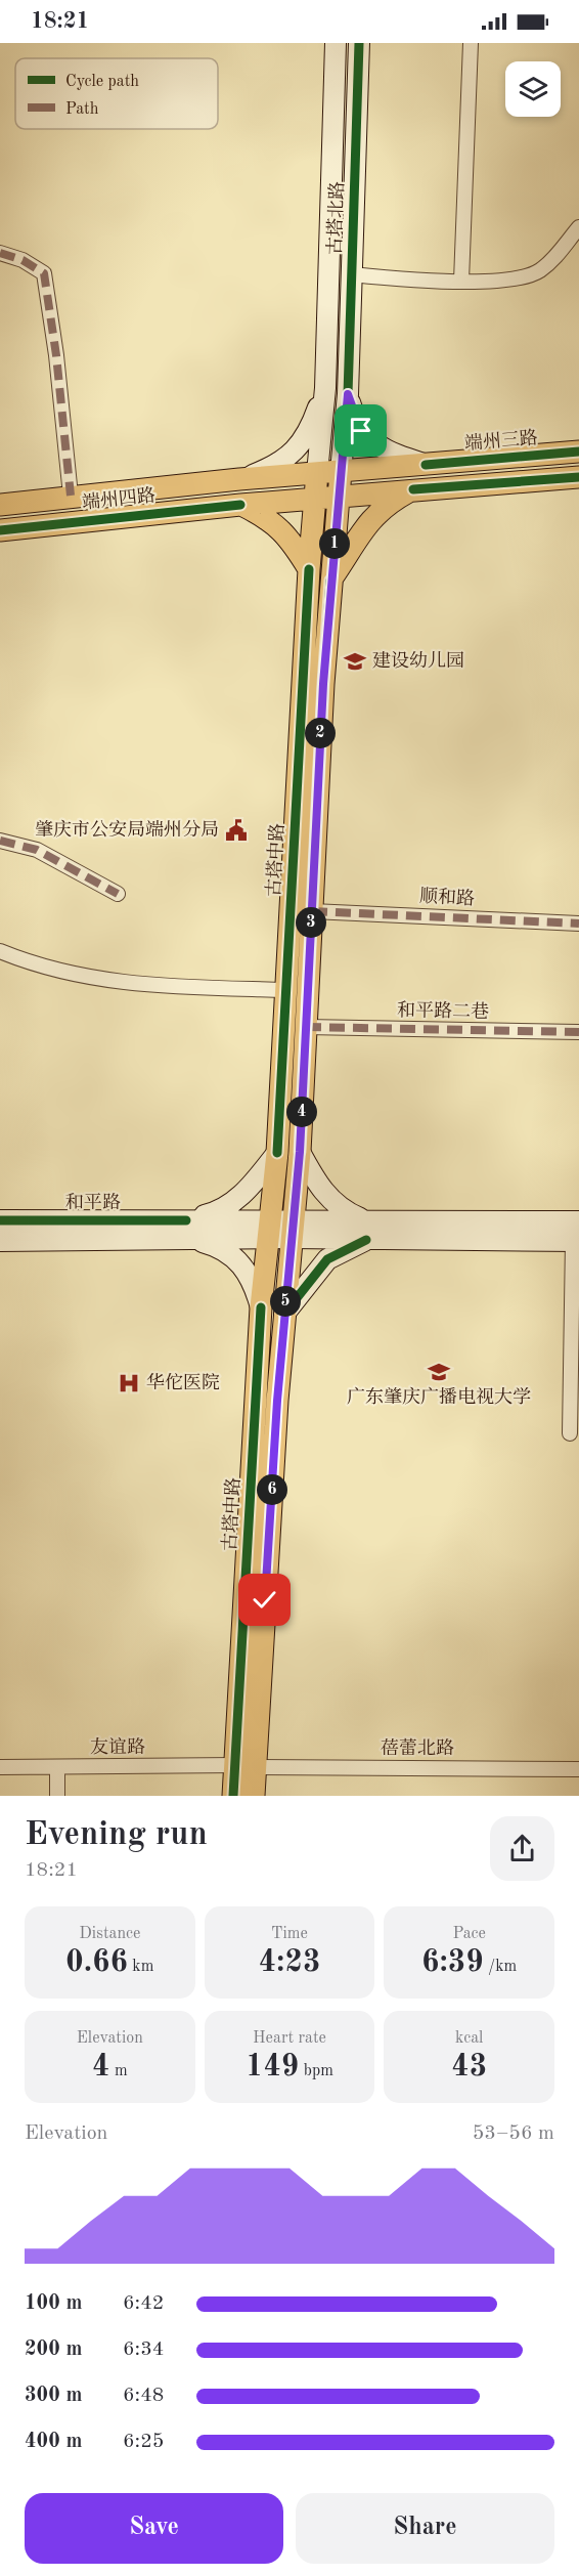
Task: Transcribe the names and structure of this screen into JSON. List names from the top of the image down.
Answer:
{
  "streets": {
    "main road": [
      "古塔北路",
      "端州三路",
      "端州四路",
      "古塔中路",
      "和平路"
    ],
    "street": [
      "顺和路",
      "和平路二巷",
      "友谊路",
      "蓓蕾北路"
    ]
  },
  "crossings": [
    ["古塔北路", "端州三路"],
    ["古塔北路", "端州四路"],
    ["古塔北路", "古塔中路"],
    ["端州三路", "端州四路"],
    ["端州三路", "古塔中路"],
    ["端州四路", "古塔中路"],
    ["古塔中路", "顺和路"],
    ["古塔中路", "和平路二巷"],
    ["古塔中路", "和平路"],
    ["古塔中路", "友谊路"],
    ["古塔中路", "蓓蕾北路"],
    ["友谊路", "蓓蕾北路"]
  ],
  "places": {
    "school or university": ["建设幼儿园", "广东肇庆广播电视大学"],
    "public building": ["肇庆市公安局端州分局"],
    "hospital": ["华佗医院"]
  },
  "legend": ["Cycle path", "Path"],
  "page": {
    "status": "18:21",
    "pins": [
      "1",
      "2",
      "3",
      "4",
      "5",
      "6"
    ],
    "heading": ["Evening run", "18:21"],
    "stats": [
      ["Distance", "0.66 km"],
      ["Time", "4:23"],
      ["Pace", "6:39 /km"],
      ["Elevation", "4 m"],
      ["Heart rate", "149 bpm"],
      ["kcal", "43"]
    ],
    "chart": ["Elevation", "53–56 m"],
    "list": [
      {
        "name": "100 m",
        "note": "6:42"
      },
      {
        "name": "200 m",
        "note": "6:34"
      },
      {
        "name": "300 m",
        "note": "6:48"
      },
      {
        "name": "400 m",
        "note": "6:25"
      }
    ],
    "buttons": ["Save", "Share"]
  }
}
